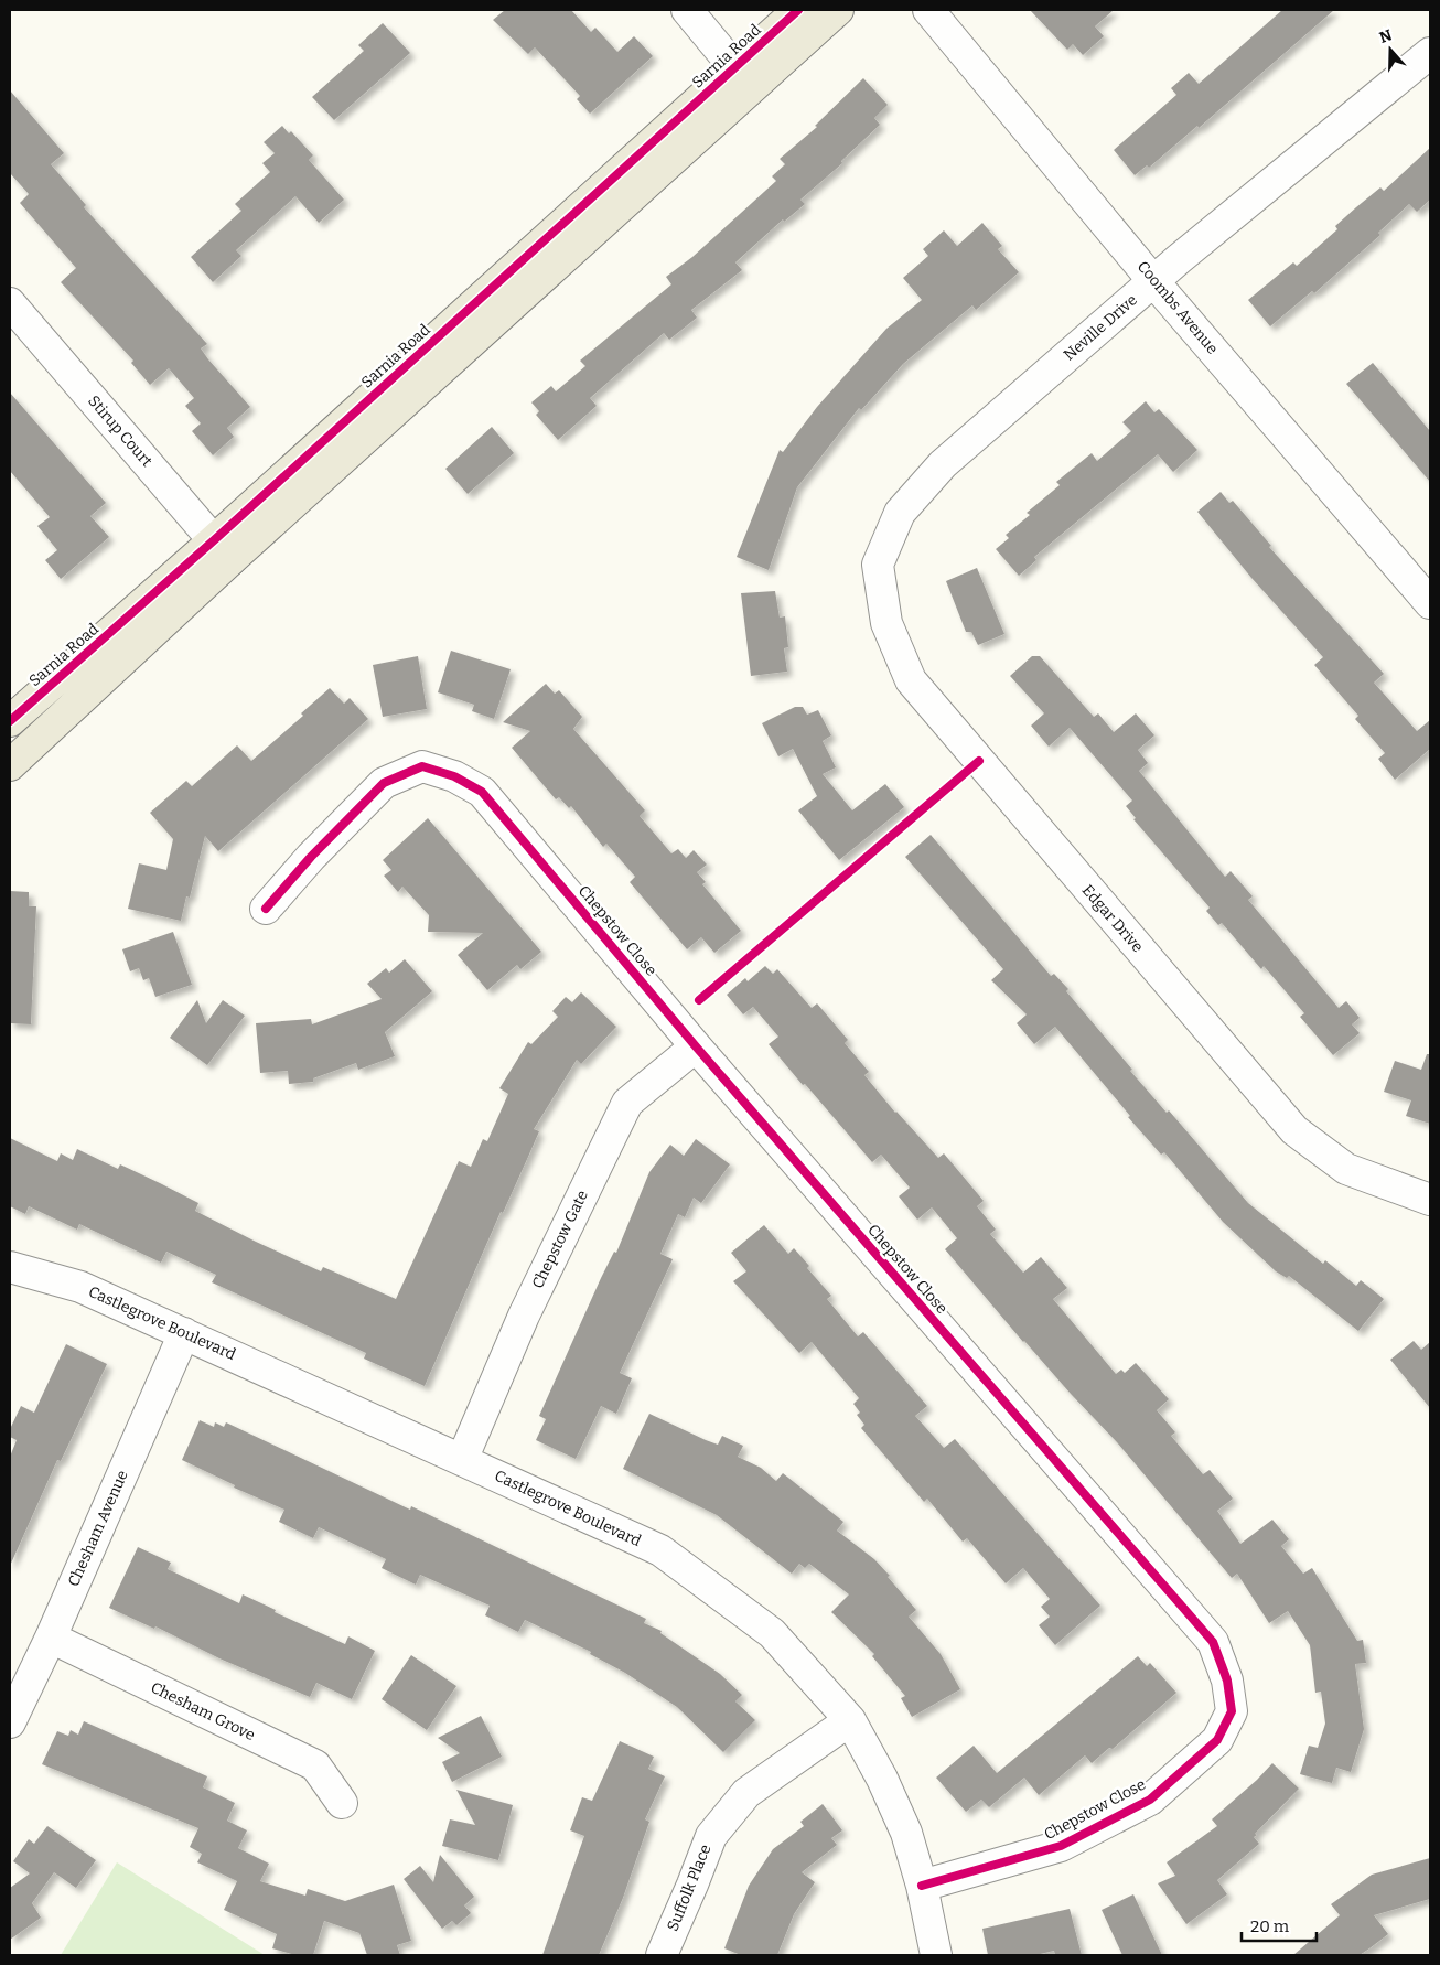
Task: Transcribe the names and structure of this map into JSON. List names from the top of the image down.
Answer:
{
  "streets": {
    "main road": ["Sarnia Road"],
    "street": [
      "Coombs Avenue",
      "Neville Drive",
      "Stirup Court",
      "Edgar Drive",
      "Chepstow Close",
      "Chepstow Gate",
      "Castlegrove Boulevard",
      "Chesham Avenue",
      "Chesham Grove",
      "Suffolk Place"
    ]
  },
  "crossings": [
    ["Sarnia Road", "Stirup Court"],
    ["Coombs Avenue", "Neville Drive"],
    ["Neville Drive", "Edgar Drive"],
    ["Chepstow Close", "Chepstow Gate"],
    ["Chepstow Close", "Castlegrove Boulevard"],
    ["Chepstow Gate", "Castlegrove Boulevard"],
    ["Castlegrove Boulevard", "Chesham Avenue"],
    ["Castlegrove Boulevard", "Suffolk Place"],
    ["Chesham Avenue", "Chesham Grove"]
  ],
  "scale_bar": "20 m",
  "north": "top"
}
